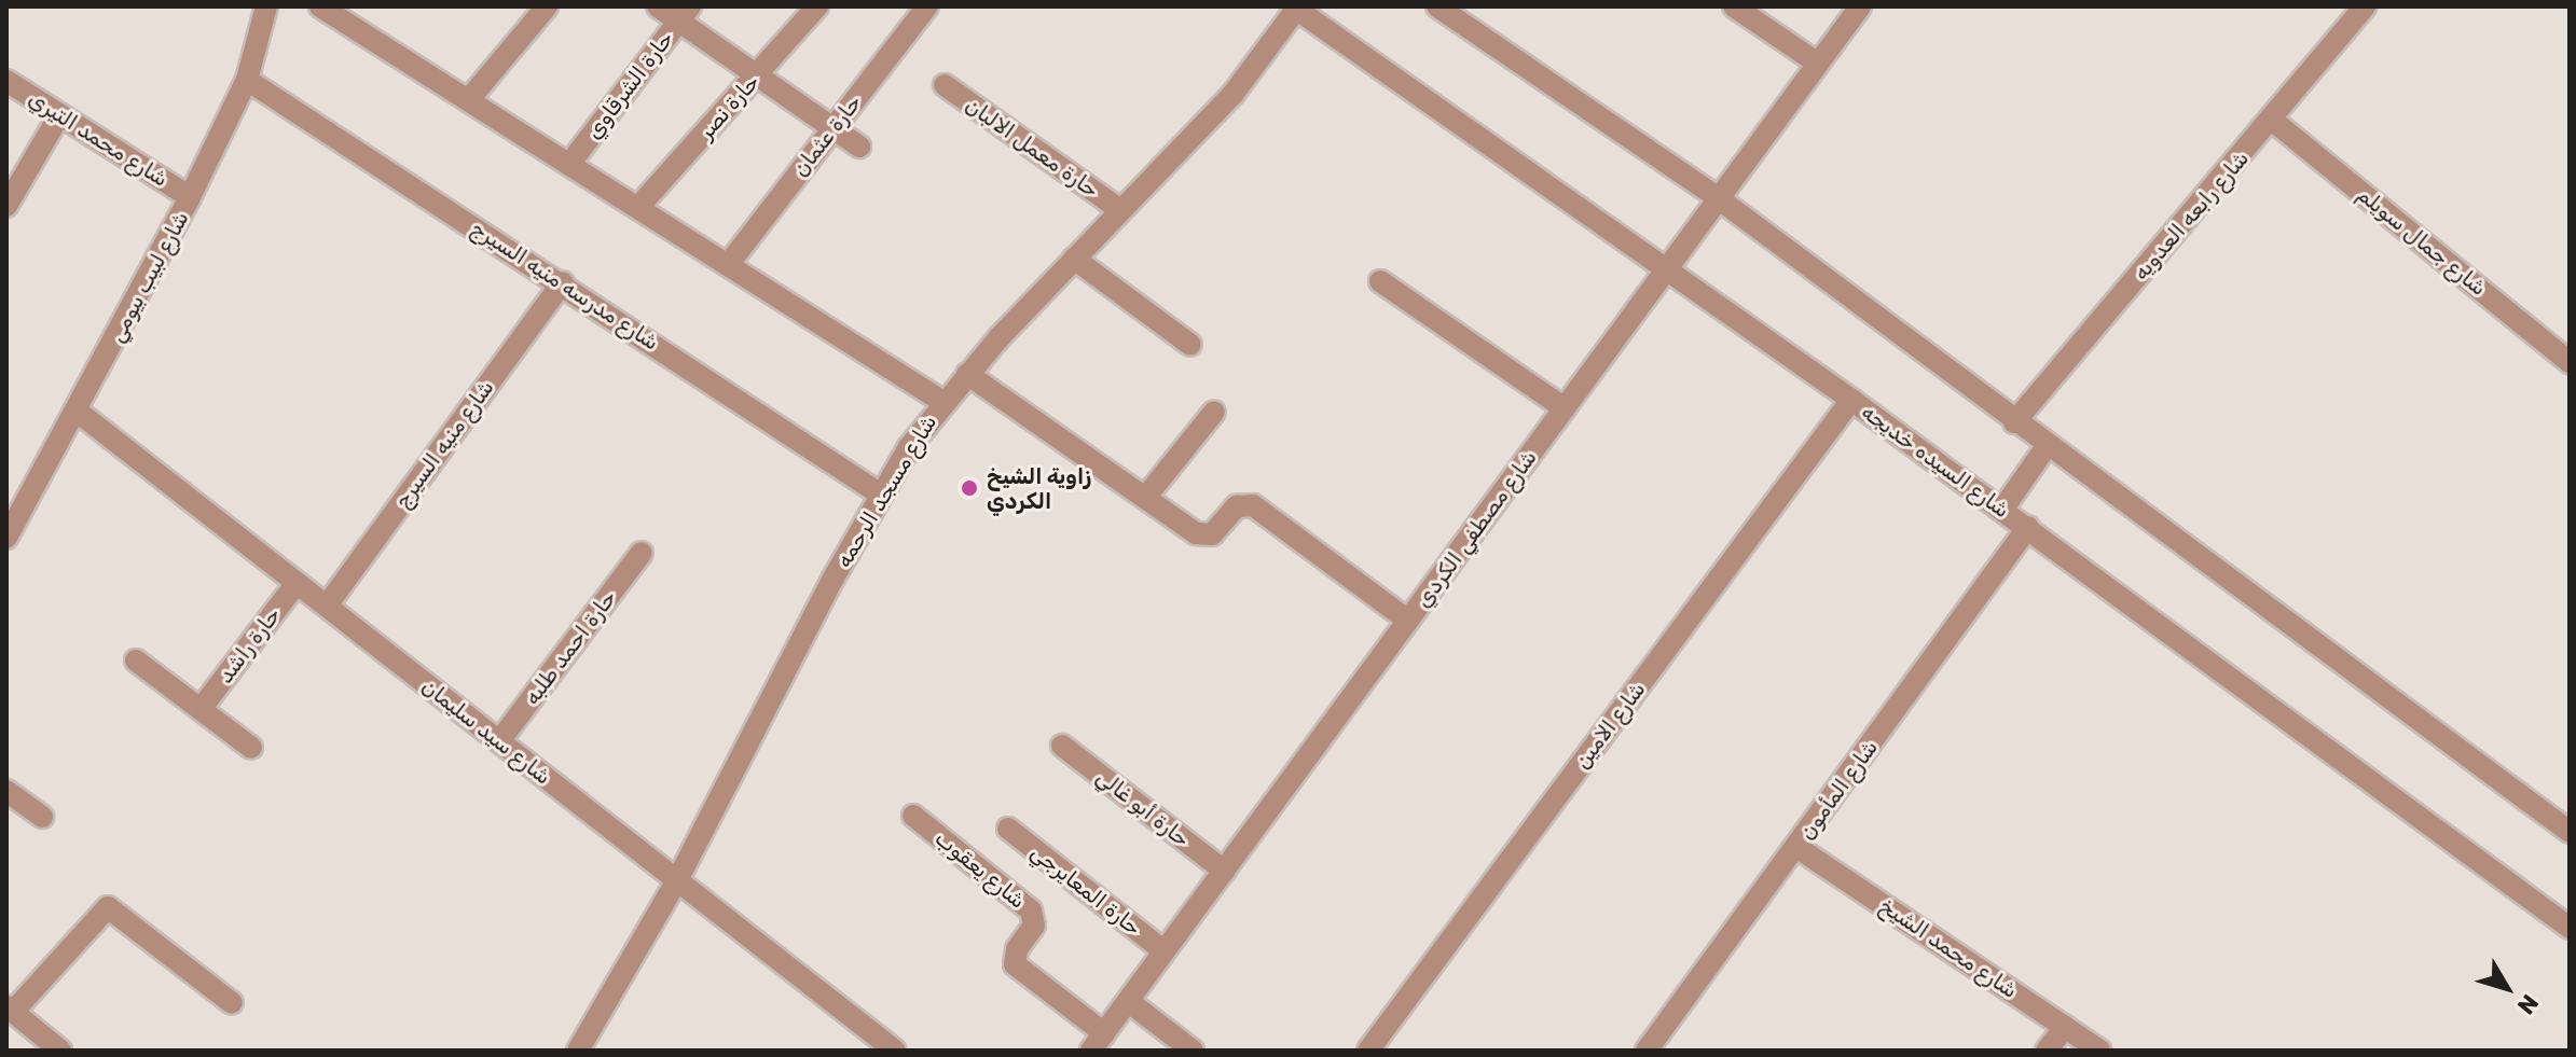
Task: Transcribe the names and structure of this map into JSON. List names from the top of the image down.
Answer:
{
  "streets": {
    "street": [
      "حارة الشرقاوي",
      "حارة نصر",
      "حارة عثمان",
      "شارع محمد التيري",
      "حارة معمل الالبان",
      "شارع رابعه العدويه",
      "شارع جمال سويلم",
      "شارع لبيب بيومي",
      "شارع مدرسه منيه السيرج",
      "شارع منيه السيرج",
      "شارع السيده خديجه",
      "شارع مسجد الرحمه",
      "شارع مصطفي الكردي",
      "حارة راشد",
      "حارة احمد طلبه",
      "شارع الامين",
      "شارع سيد سليمان",
      "شارع المأمون",
      "حارة أبو غالي",
      "شارع يعقوب",
      "حارة المعايرجي",
      "شارع محمد الشيخ"
    ]
  },
  "crossings": [
    ["شارع محمد التيري", "شارع لبيب بيومي"],
    ["حارة معمل الالبان", "شارع مسجد الرحمه"],
    ["شارع رابعه العدويه", "شارع جمال سويلم"],
    ["شارع لبيب بيومي", "شارع مدرسه منيه السيرج"],
    ["شارع لبيب بيومي", "شارع سيد سليمان"],
    ["شارع مدرسه منيه السيرج", "شارع منيه السيرج"],
    ["شارع مدرسه منيه السيرج", "شارع مسجد الرحمه"],
    ["شارع منيه السيرج", "شارع سيد سليمان"],
    ["شارع السيده خديجه", "شارع مسجد الرحمه"],
    ["شارع السيده خديجه", "شارع مصطفي الكردي"],
    ["شارع السيده خديجه", "شارع الامين"],
    ["شارع السيده خديجه", "شارع المأمون"],
    ["شارع مسجد الرحمه", "شارع سيد سليمان"],
    ["شارع مصطفي الكردي", "حارة أبو غالي"],
    ["شارع مصطفي الكردي", "شارع يعقوب"],
    ["شارع مصطفي الكردي", "حارة المعايرجي"],
    ["حارة راشد", "شارع سيد سليمان"],
    ["حارة احمد طلبه", "شارع سيد سليمان"],
    ["شارع المأمون", "شارع محمد الشيخ"]
  ],
  "places": ["زاوية الشيخ الكردي"],
  "north": "bottom right"
}
